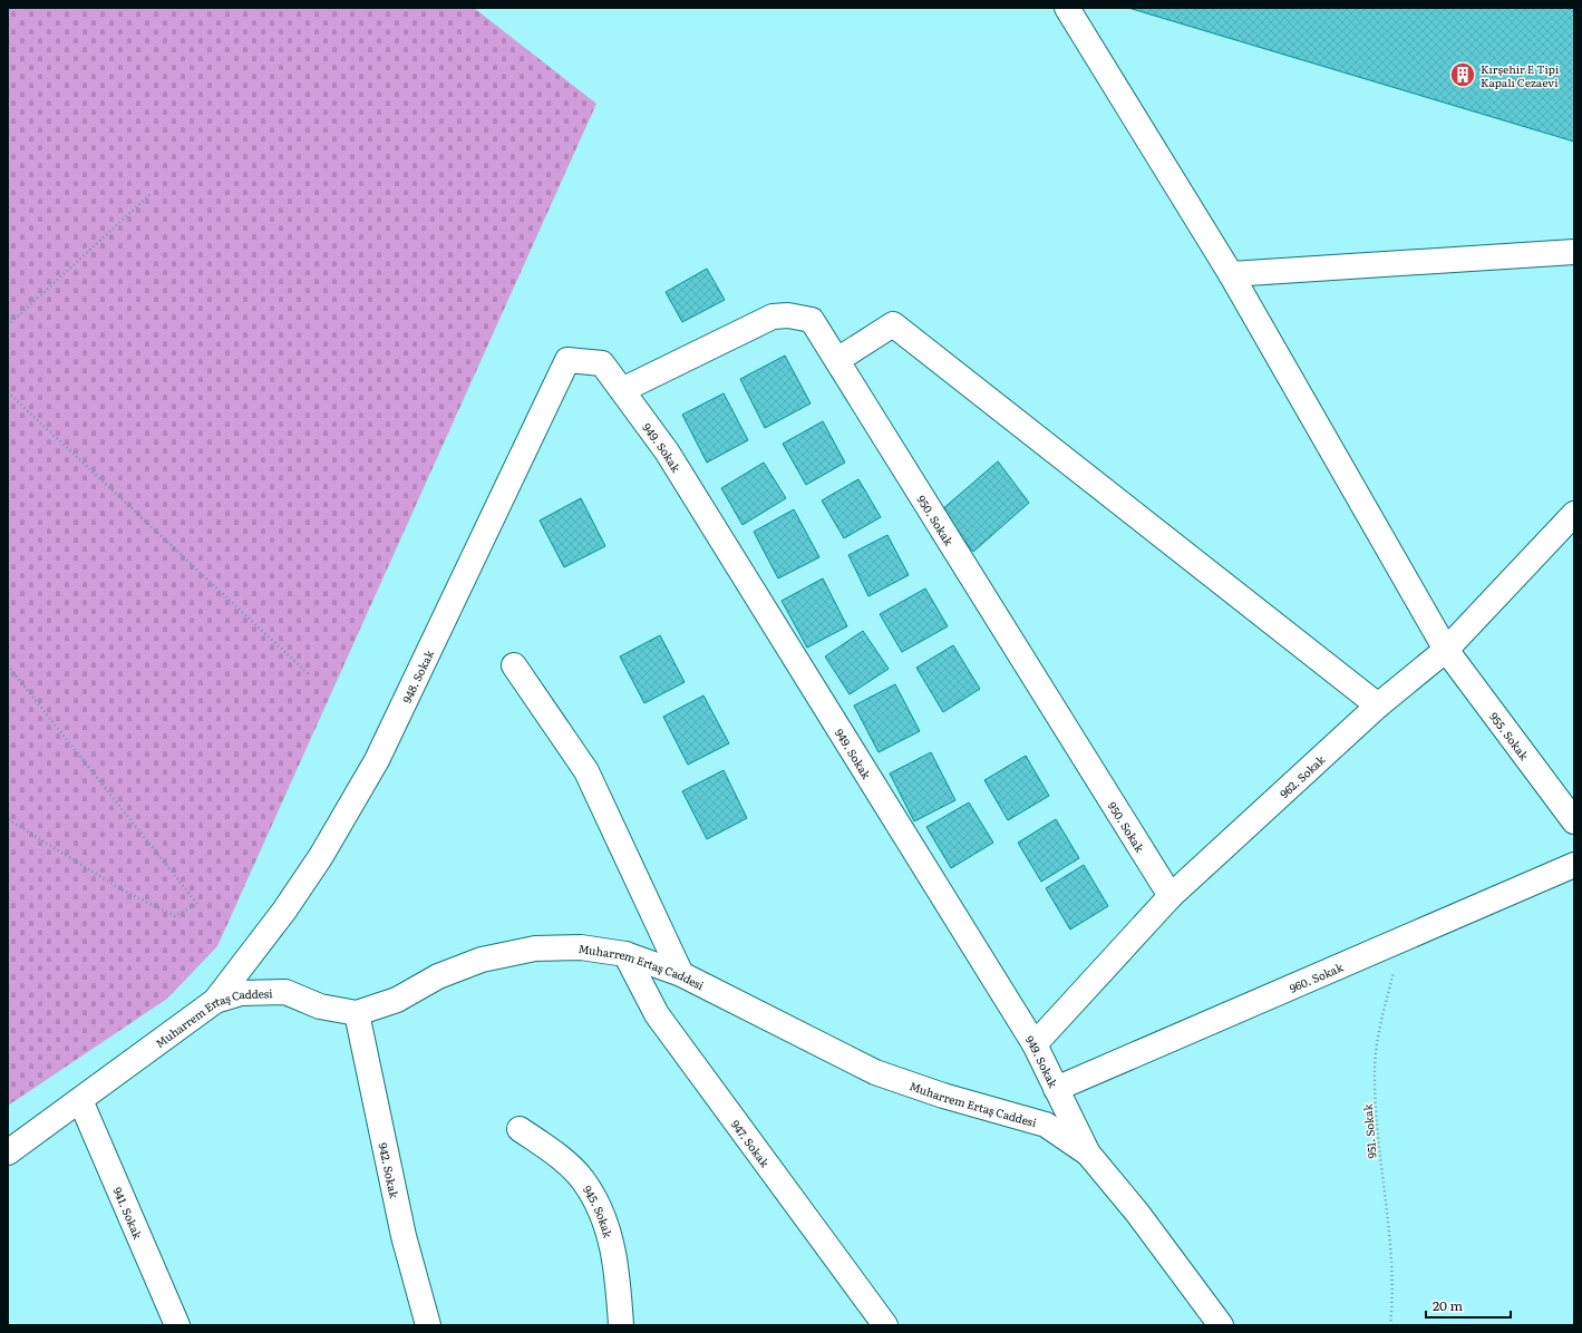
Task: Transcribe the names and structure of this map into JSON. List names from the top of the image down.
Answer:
{
  "streets": {
    "street": [
      "949. Sokak",
      "950. Sokak",
      "948. Sokak",
      "955. Sokak",
      "962. Sokak",
      "Muharrem Ertaş Caddesi",
      "960. Sokak",
      "947. Sokak",
      "942. Sokak",
      "945. Sokak",
      "941. Sokak"
    ],
    "path": ["951. Sokak"]
  },
  "crossings": [
    ["949. Sokak", "950. Sokak"],
    ["949. Sokak", "948. Sokak"],
    ["949. Sokak", "962. Sokak"],
    ["949. Sokak", "Muharrem Ertaş Caddesi"],
    ["949. Sokak", "960. Sokak"],
    ["950. Sokak", "962. Sokak"],
    ["948. Sokak", "Muharrem Ertaş Caddesi"],
    ["955. Sokak", "962. Sokak"],
    ["Muharrem Ertaş Caddesi", "947. Sokak"],
    ["Muharrem Ertaş Caddesi", "942. Sokak"],
    ["Muharrem Ertaş Caddesi", "941. Sokak"],
    ["960. Sokak", "951. Sokak"]
  ],
  "places": {
    "building": ["Kırşehir E Tipi Kapalı Cezaevi"]
  },
  "scale_bar": "20 m"
}
